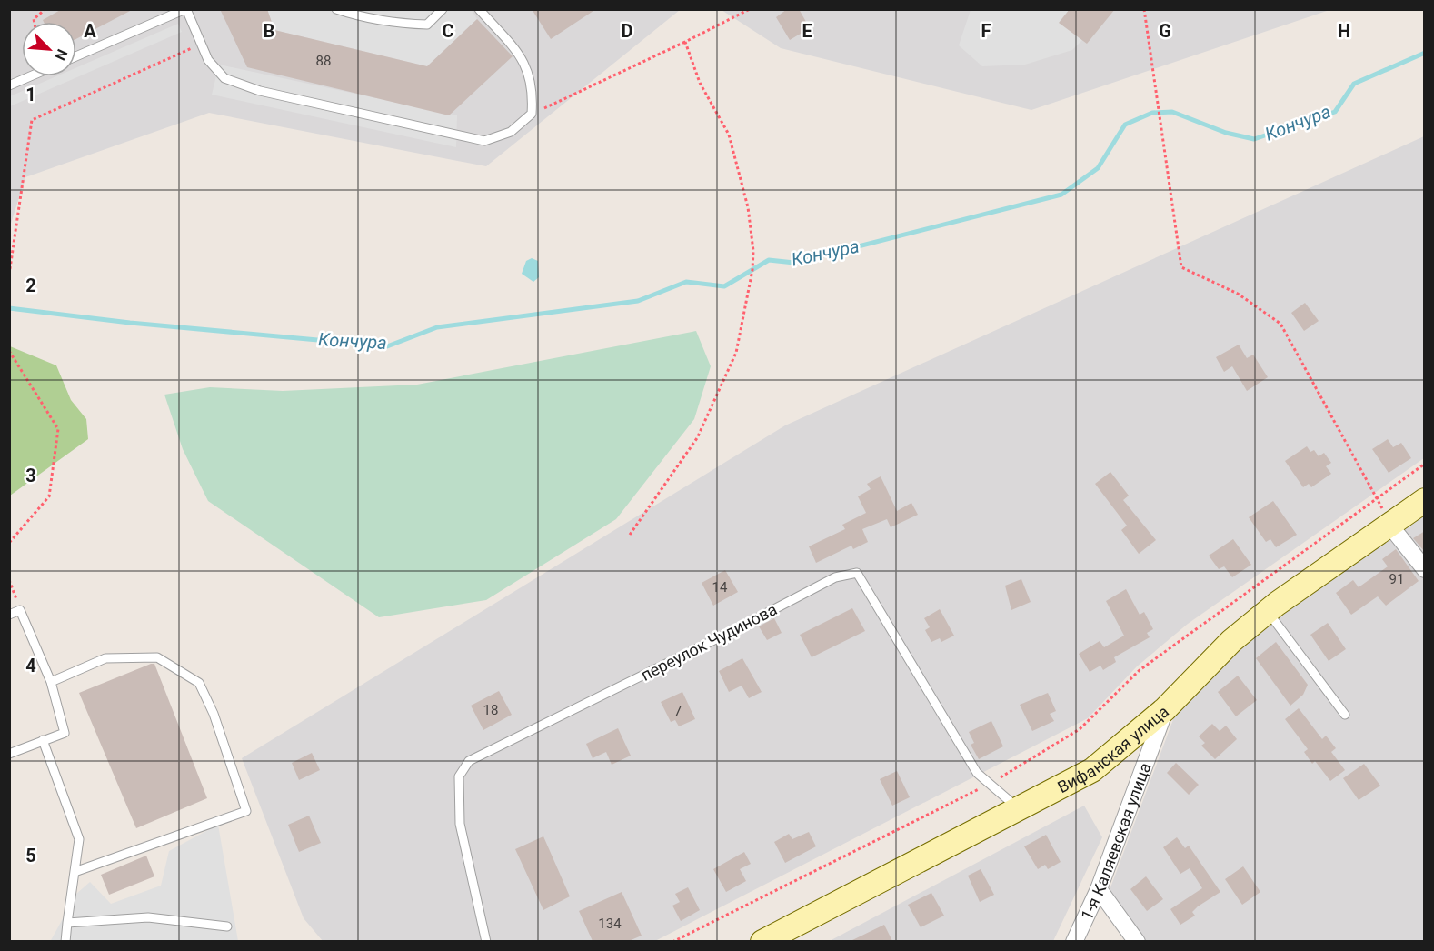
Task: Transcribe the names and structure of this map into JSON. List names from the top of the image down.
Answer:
{
  "streets": {
    "main road": ["Вифанская улица"],
    "street": ["1-я Каляевская улица"],
    "lane": ["переулок Чудинова"]
  },
  "crossings": [
    ["переулок Чудинова", "Вифанская улица"],
    ["Вифанская улица", "1-я Каляевская улица"]
  ],
  "water": ["Кончура"],
  "house_numbers": [
    "88",
    "91",
    "14",
    "18",
    "7",
    "134"
  ],
  "north": "bottom right",
  "grid": {
    "columns": [
      "A",
      "B",
      "C",
      "D",
      "E",
      "F",
      "G",
      "H"
    ],
    "rows": [
      "1",
      "2",
      "3",
      "4",
      "5"
    ]
  }
}
